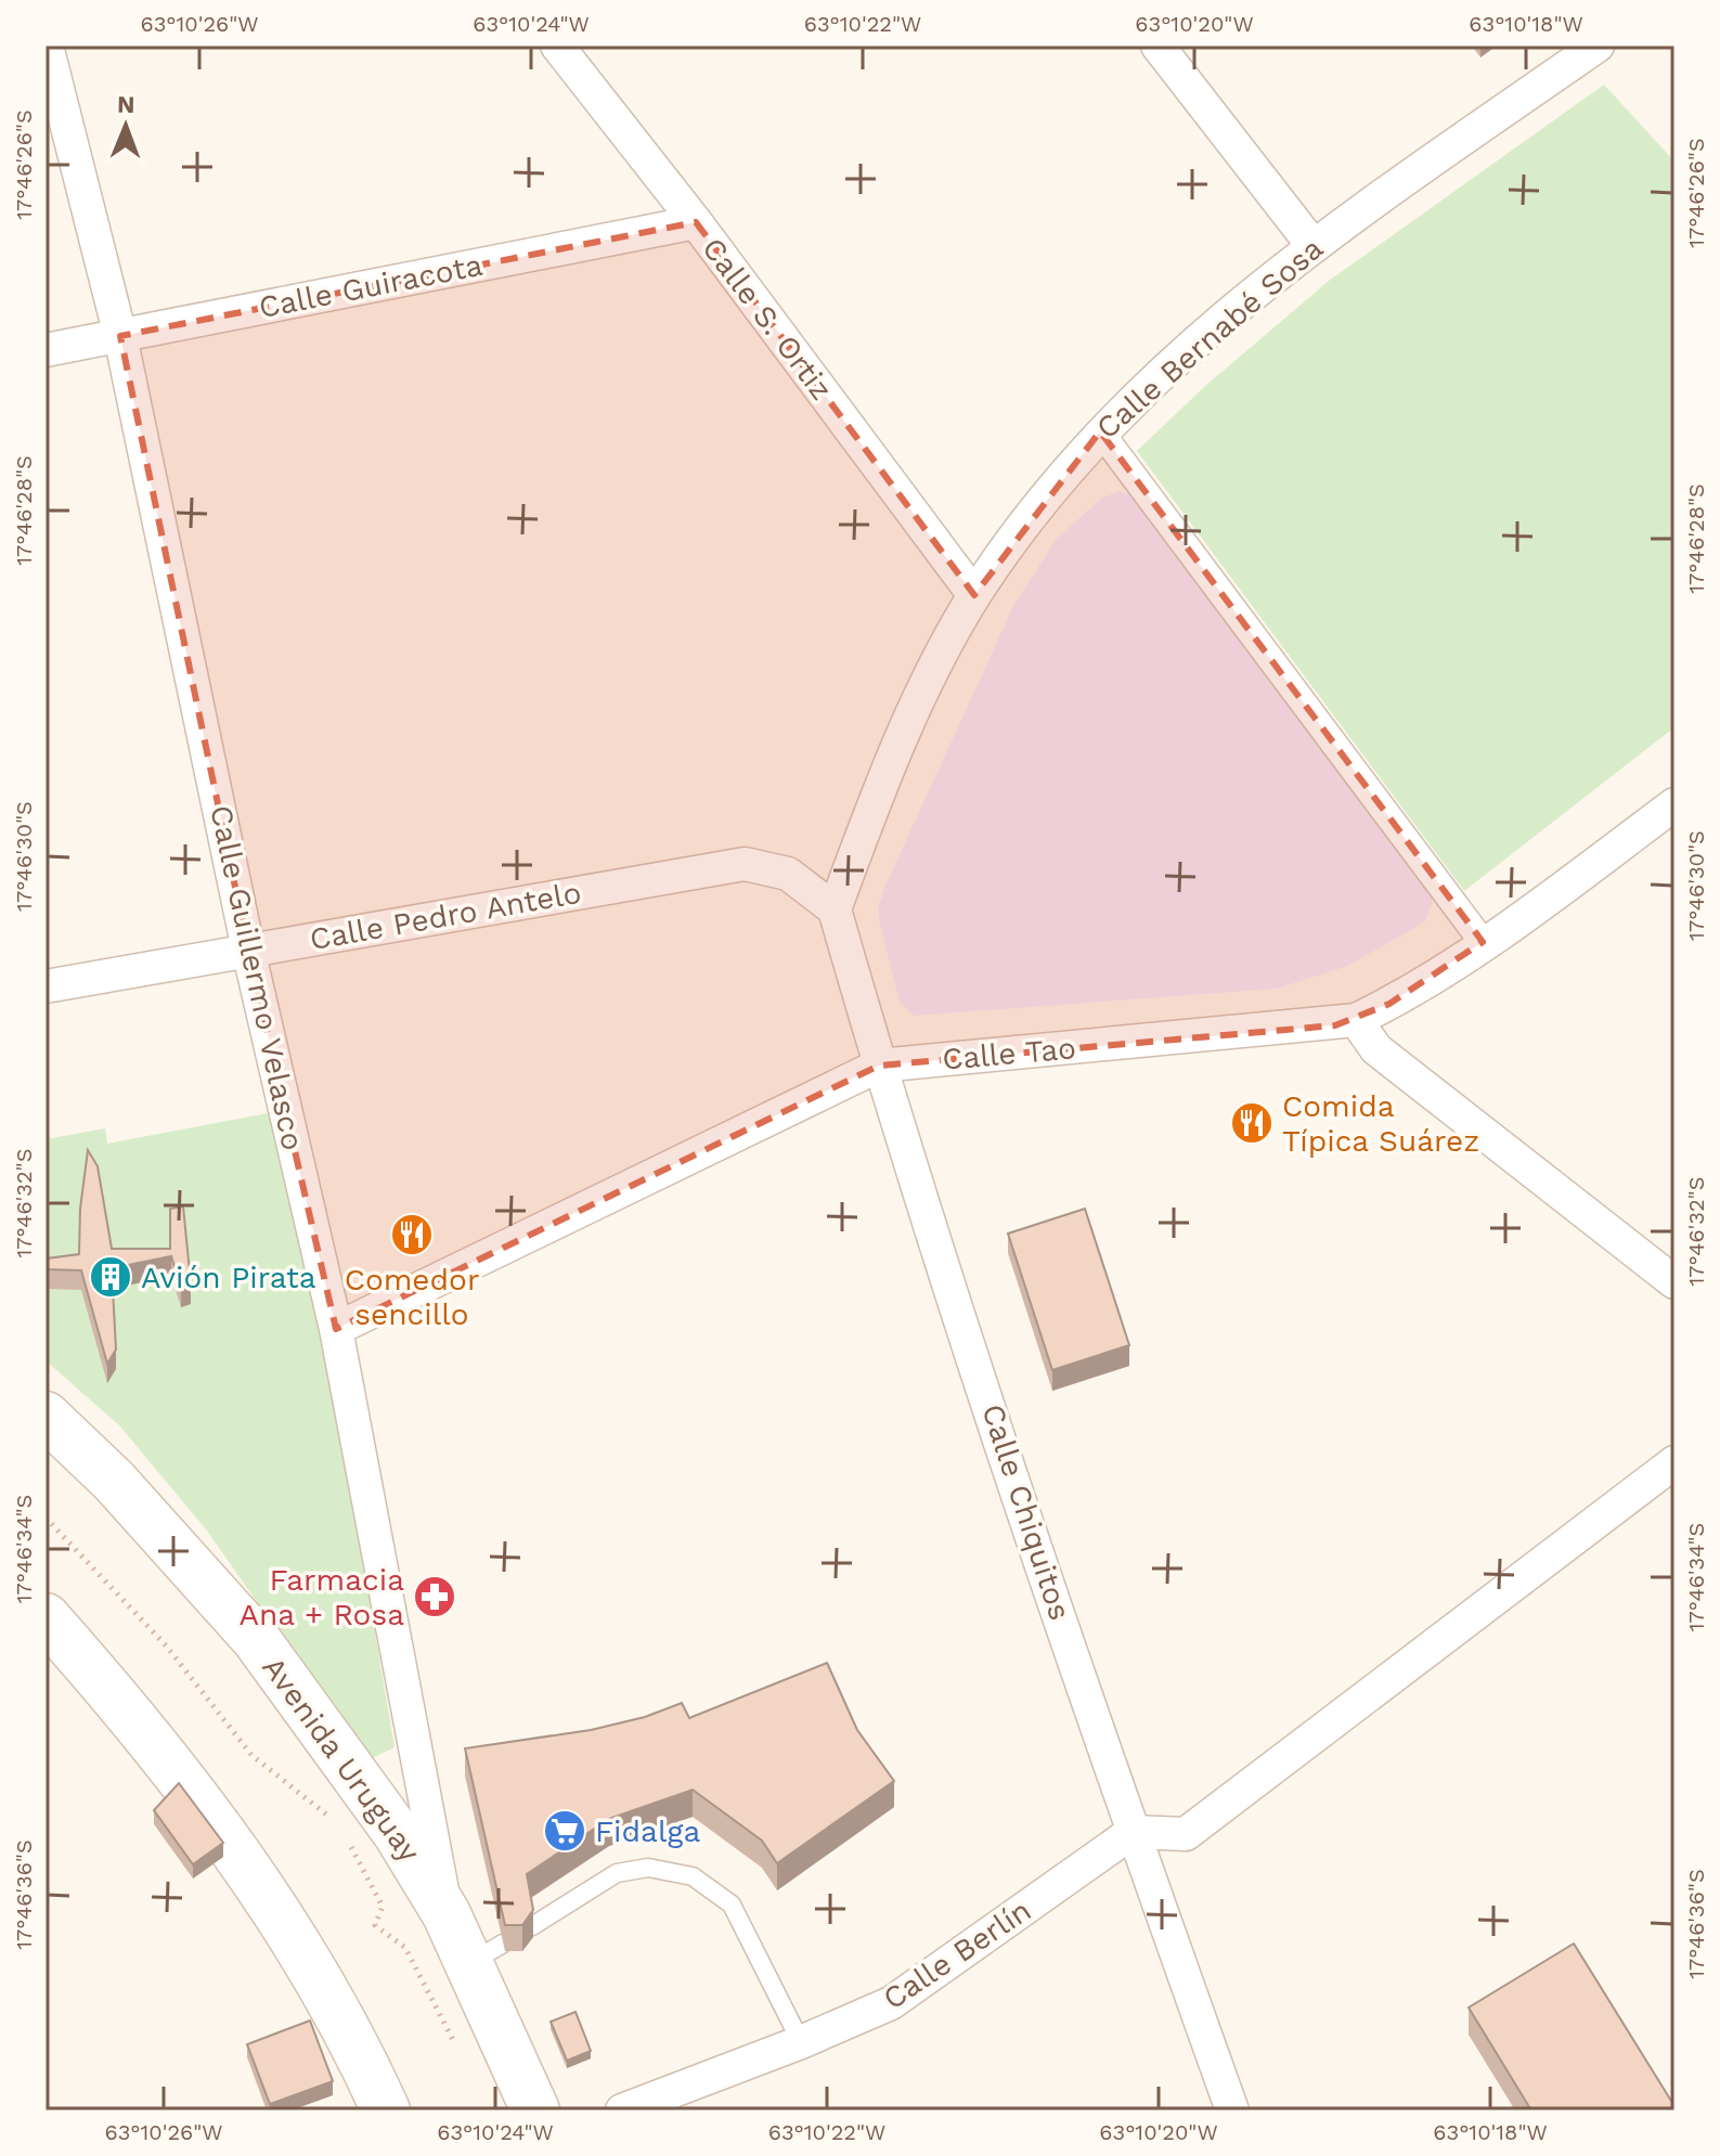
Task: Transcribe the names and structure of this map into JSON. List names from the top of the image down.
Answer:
{
  "streets": {
    "main road": ["Avenida Uruguay"],
    "street": [
      "Calle Guiracota",
      "Calle S. Ortiz",
      "Calle Bernabé Sosa",
      "Calle Pedro Antelo",
      "Calle Guillermo Velasco",
      "Calle Tao",
      "Calle Chiquitos",
      "Calle Berlín"
    ]
  },
  "crossings": [
    ["Calle Guiracota", "Calle S. Ortiz"],
    ["Calle Guiracota", "Calle Guillermo Velasco"],
    ["Calle S. Ortiz", "Calle Bernabé Sosa"],
    ["Calle Bernabé Sosa", "Calle Pedro Antelo"],
    ["Calle Bernabé Sosa", "Calle Chiquitos"],
    ["Calle Pedro Antelo", "Calle Guillermo Velasco"],
    ["Calle Pedro Antelo", "Calle Chiquitos"],
    ["Calle Guillermo Velasco", "Calle Tao"],
    ["Calle Guillermo Velasco", "Avenida Uruguay"],
    ["Calle Tao", "Calle Chiquitos"],
    ["Calle Chiquitos", "Calle Berlín"]
  ],
  "places": {
    "restaurant": ["Comida Típica Suárez", "Comedor sencillo"],
    "building": ["Avión Pirata"],
    "pharmacy": ["Farmacia Ana + Rosa"],
    "supermarket": ["Fidalga"]
  },
  "north": "top",
  "coordinates": [
    "63°10'26\"W",
    "63°10'24\"W",
    "63°10'22\"W",
    "63°10'20\"W",
    "63°10'18\"W",
    "17°46'26\"S",
    "17°46'28\"S",
    "17°46'30\"S",
    "17°46'32\"S",
    "17°46'34\"S",
    "17°46'36\"S"
  ]
}
